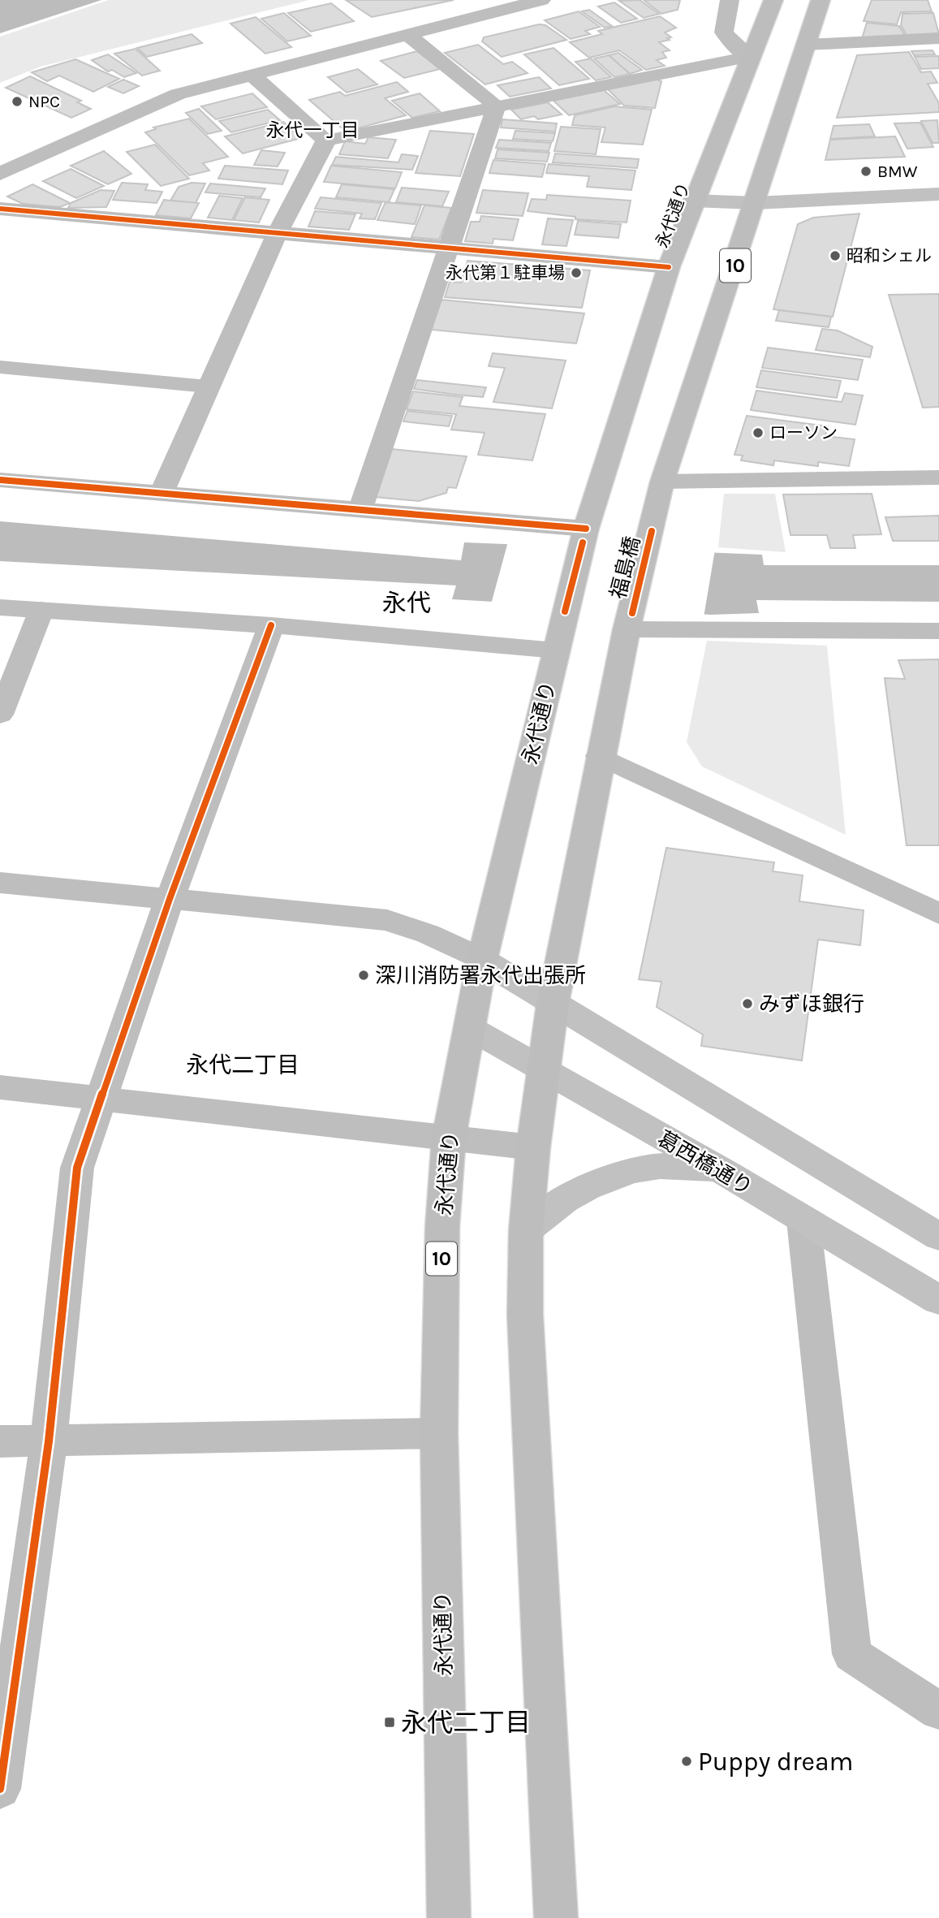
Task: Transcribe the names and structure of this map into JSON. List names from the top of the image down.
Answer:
{
  "streets": {
    "main road": [
      "永代通り",
      "10",
      "福島橋",
      "葛西橋通り"
    ]
  },
  "crossings": [
    ["永代通り", "葛西橋通り"],
    ["10", "福島橋"],
    ["10", "葛西橋通り"]
  ],
  "districts": ["永代一丁目", "永代", "永代二丁目"],
  "places": {
    "other": [
      "NPC",
      "BMW",
      "昭和シェル",
      "永代第１駐車場",
      "ローソン",
      "深川消防署永代出張所",
      "みずほ銀行",
      "Puppy dream"
    ],
    "transit": ["永代二丁目"]
  }
}
